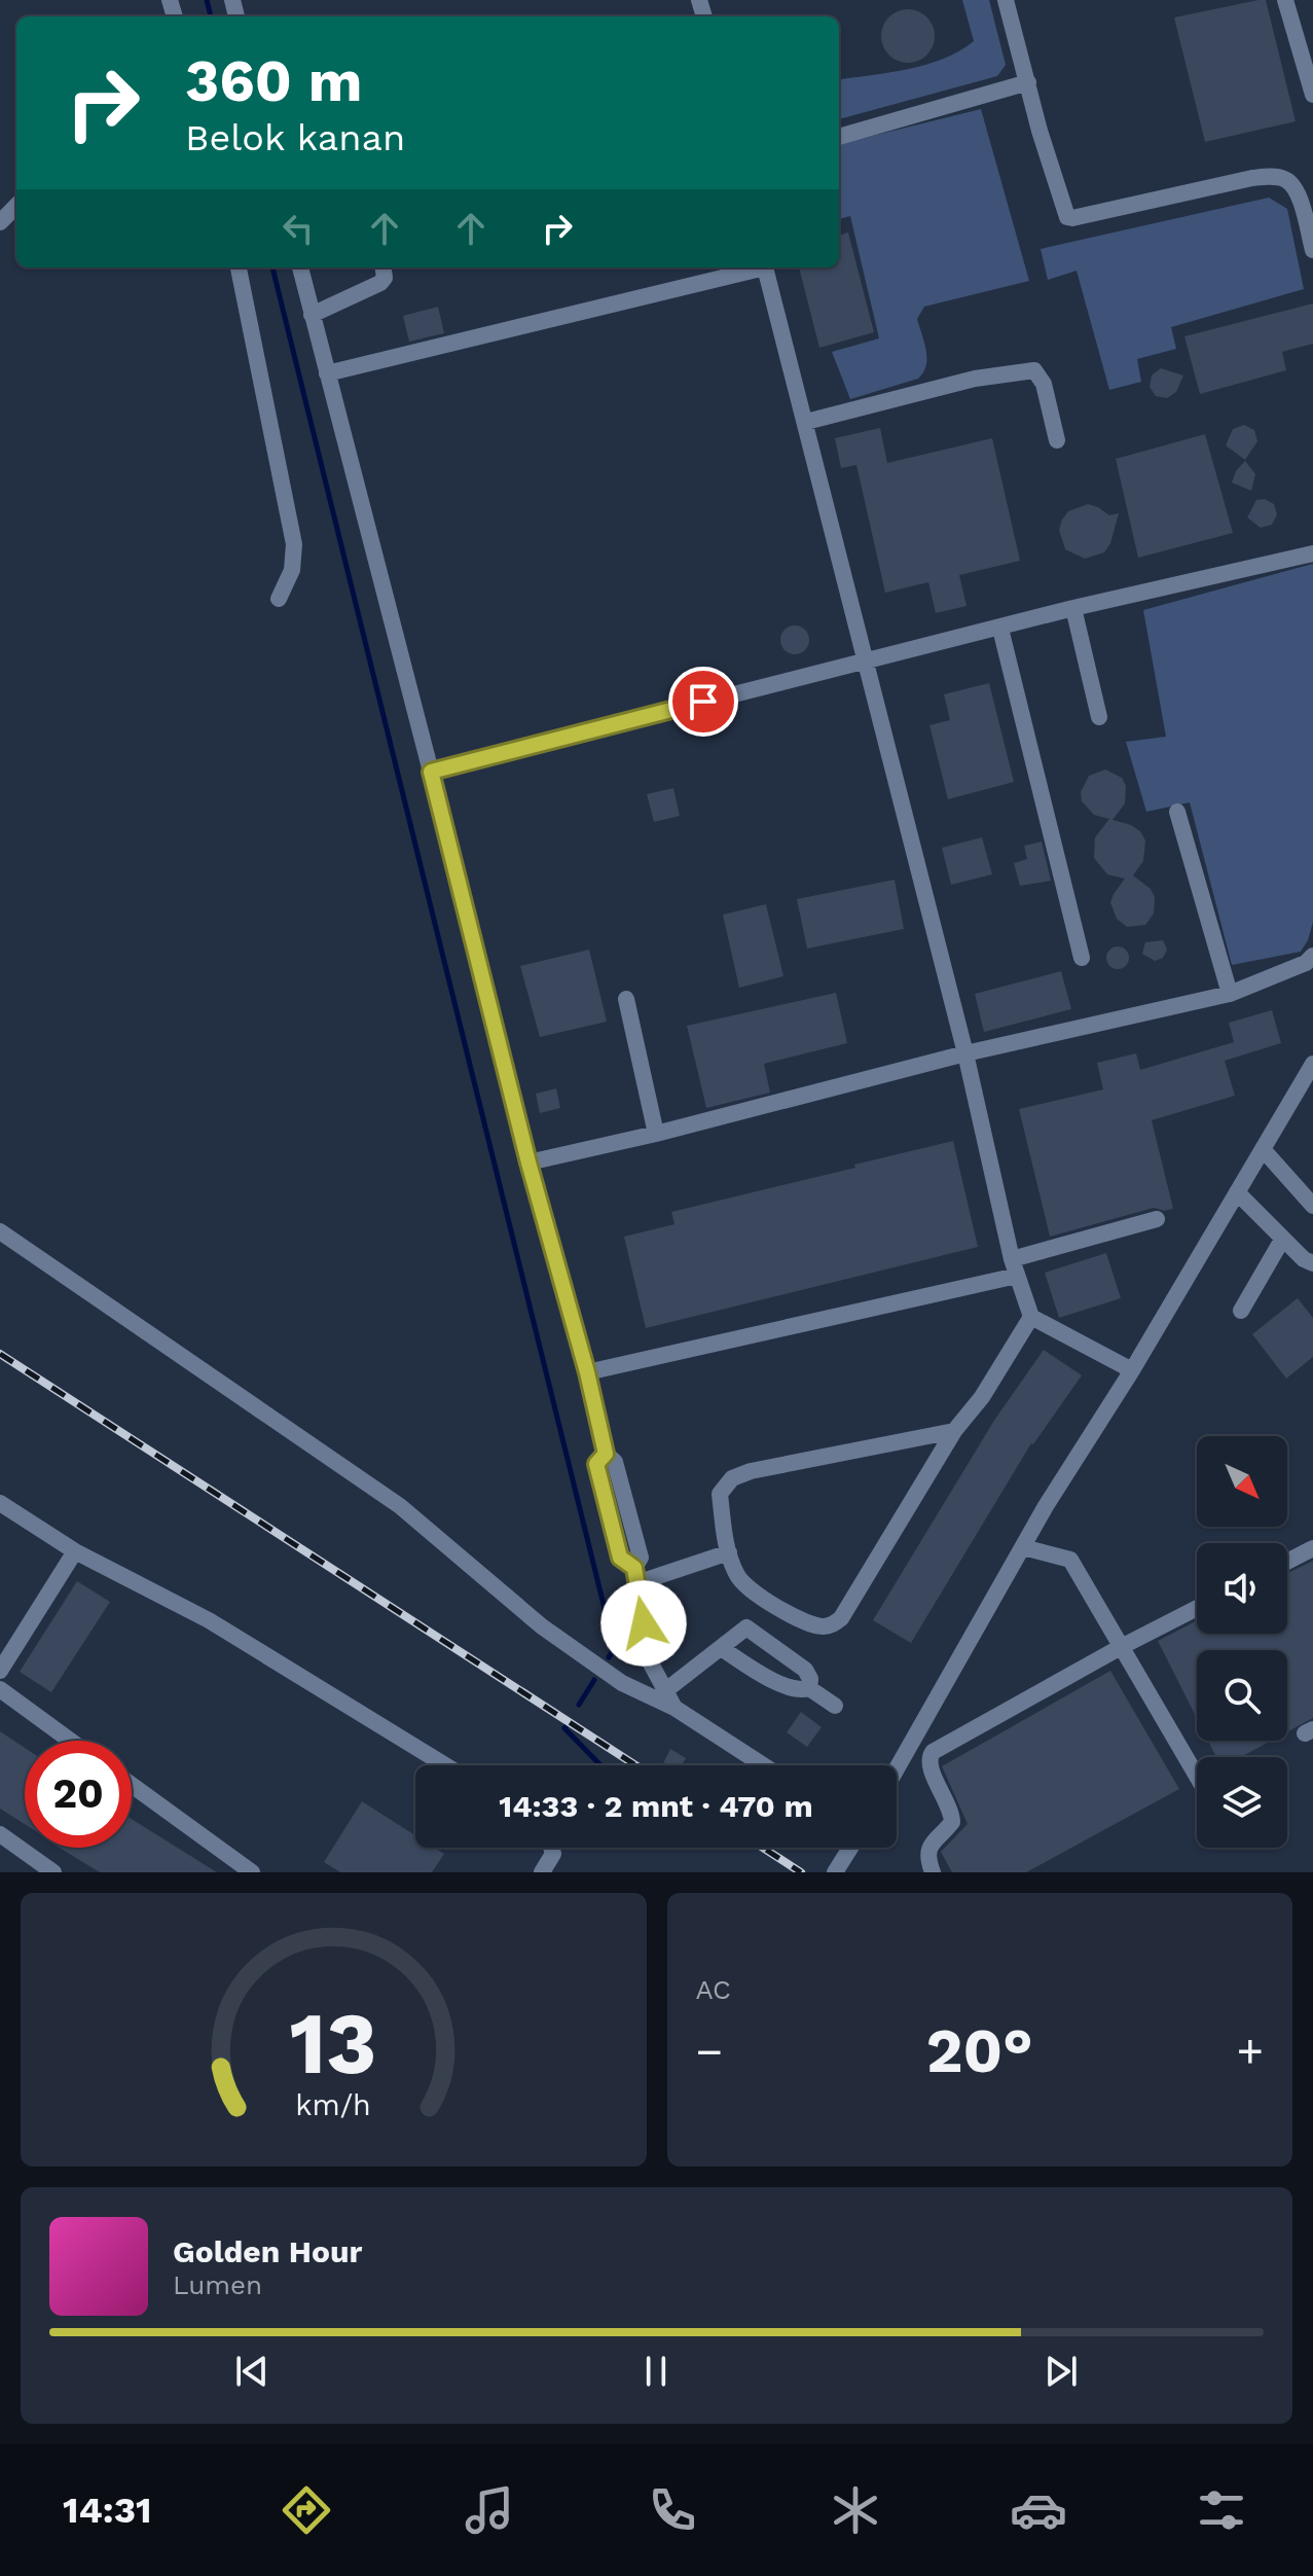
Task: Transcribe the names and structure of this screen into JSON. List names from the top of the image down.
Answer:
{
  "north": "bottom right",
  "page": {
    "turn": ["360 m", "Belok kanan"],
    "limit": "20",
    "trip": "14:33 · 2 mnt · 470 m",
    "tile": "AC",
    "heat": ["−", "20°", "+"],
    "song": ["Golden Hour", "Lumen"],
    "tabs": "14:31",
    "gauge": ["13", "km/h"]
  }
}
